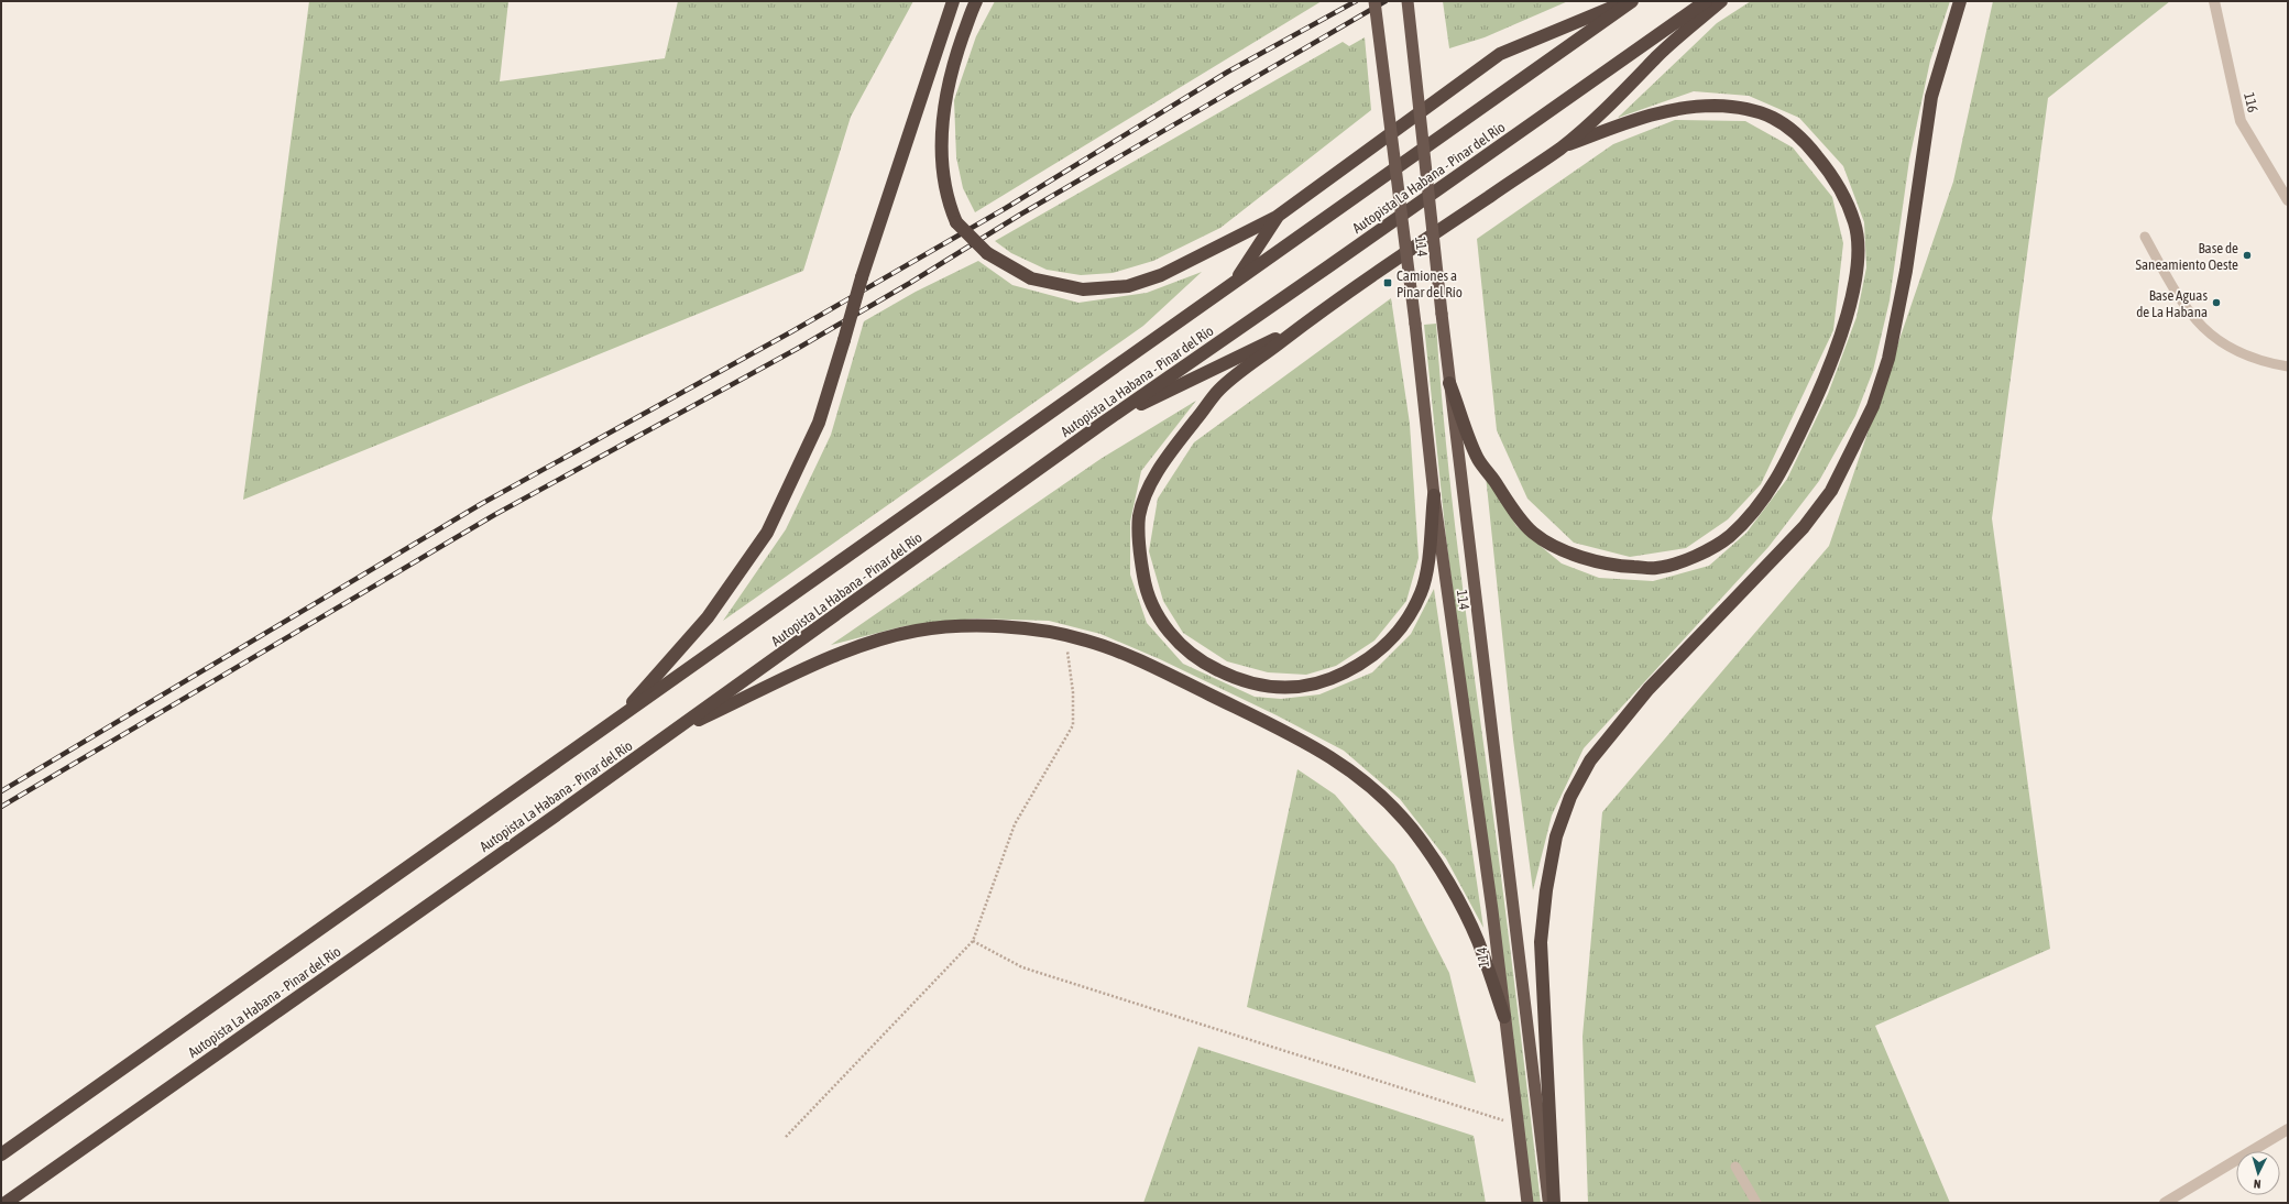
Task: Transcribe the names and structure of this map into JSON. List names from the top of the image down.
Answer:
{
  "streets": {
    "highway": ["Autopista La Habana - Pinar del Río", "114"],
    "street": ["116"]
  },
  "places": {
    "other": ["Base de Saneamiento Oeste", "Base Aguas de La Habana"],
    "transit": ["Camiones a Pinar del Río"]
  },
  "north": "bottom"
}
